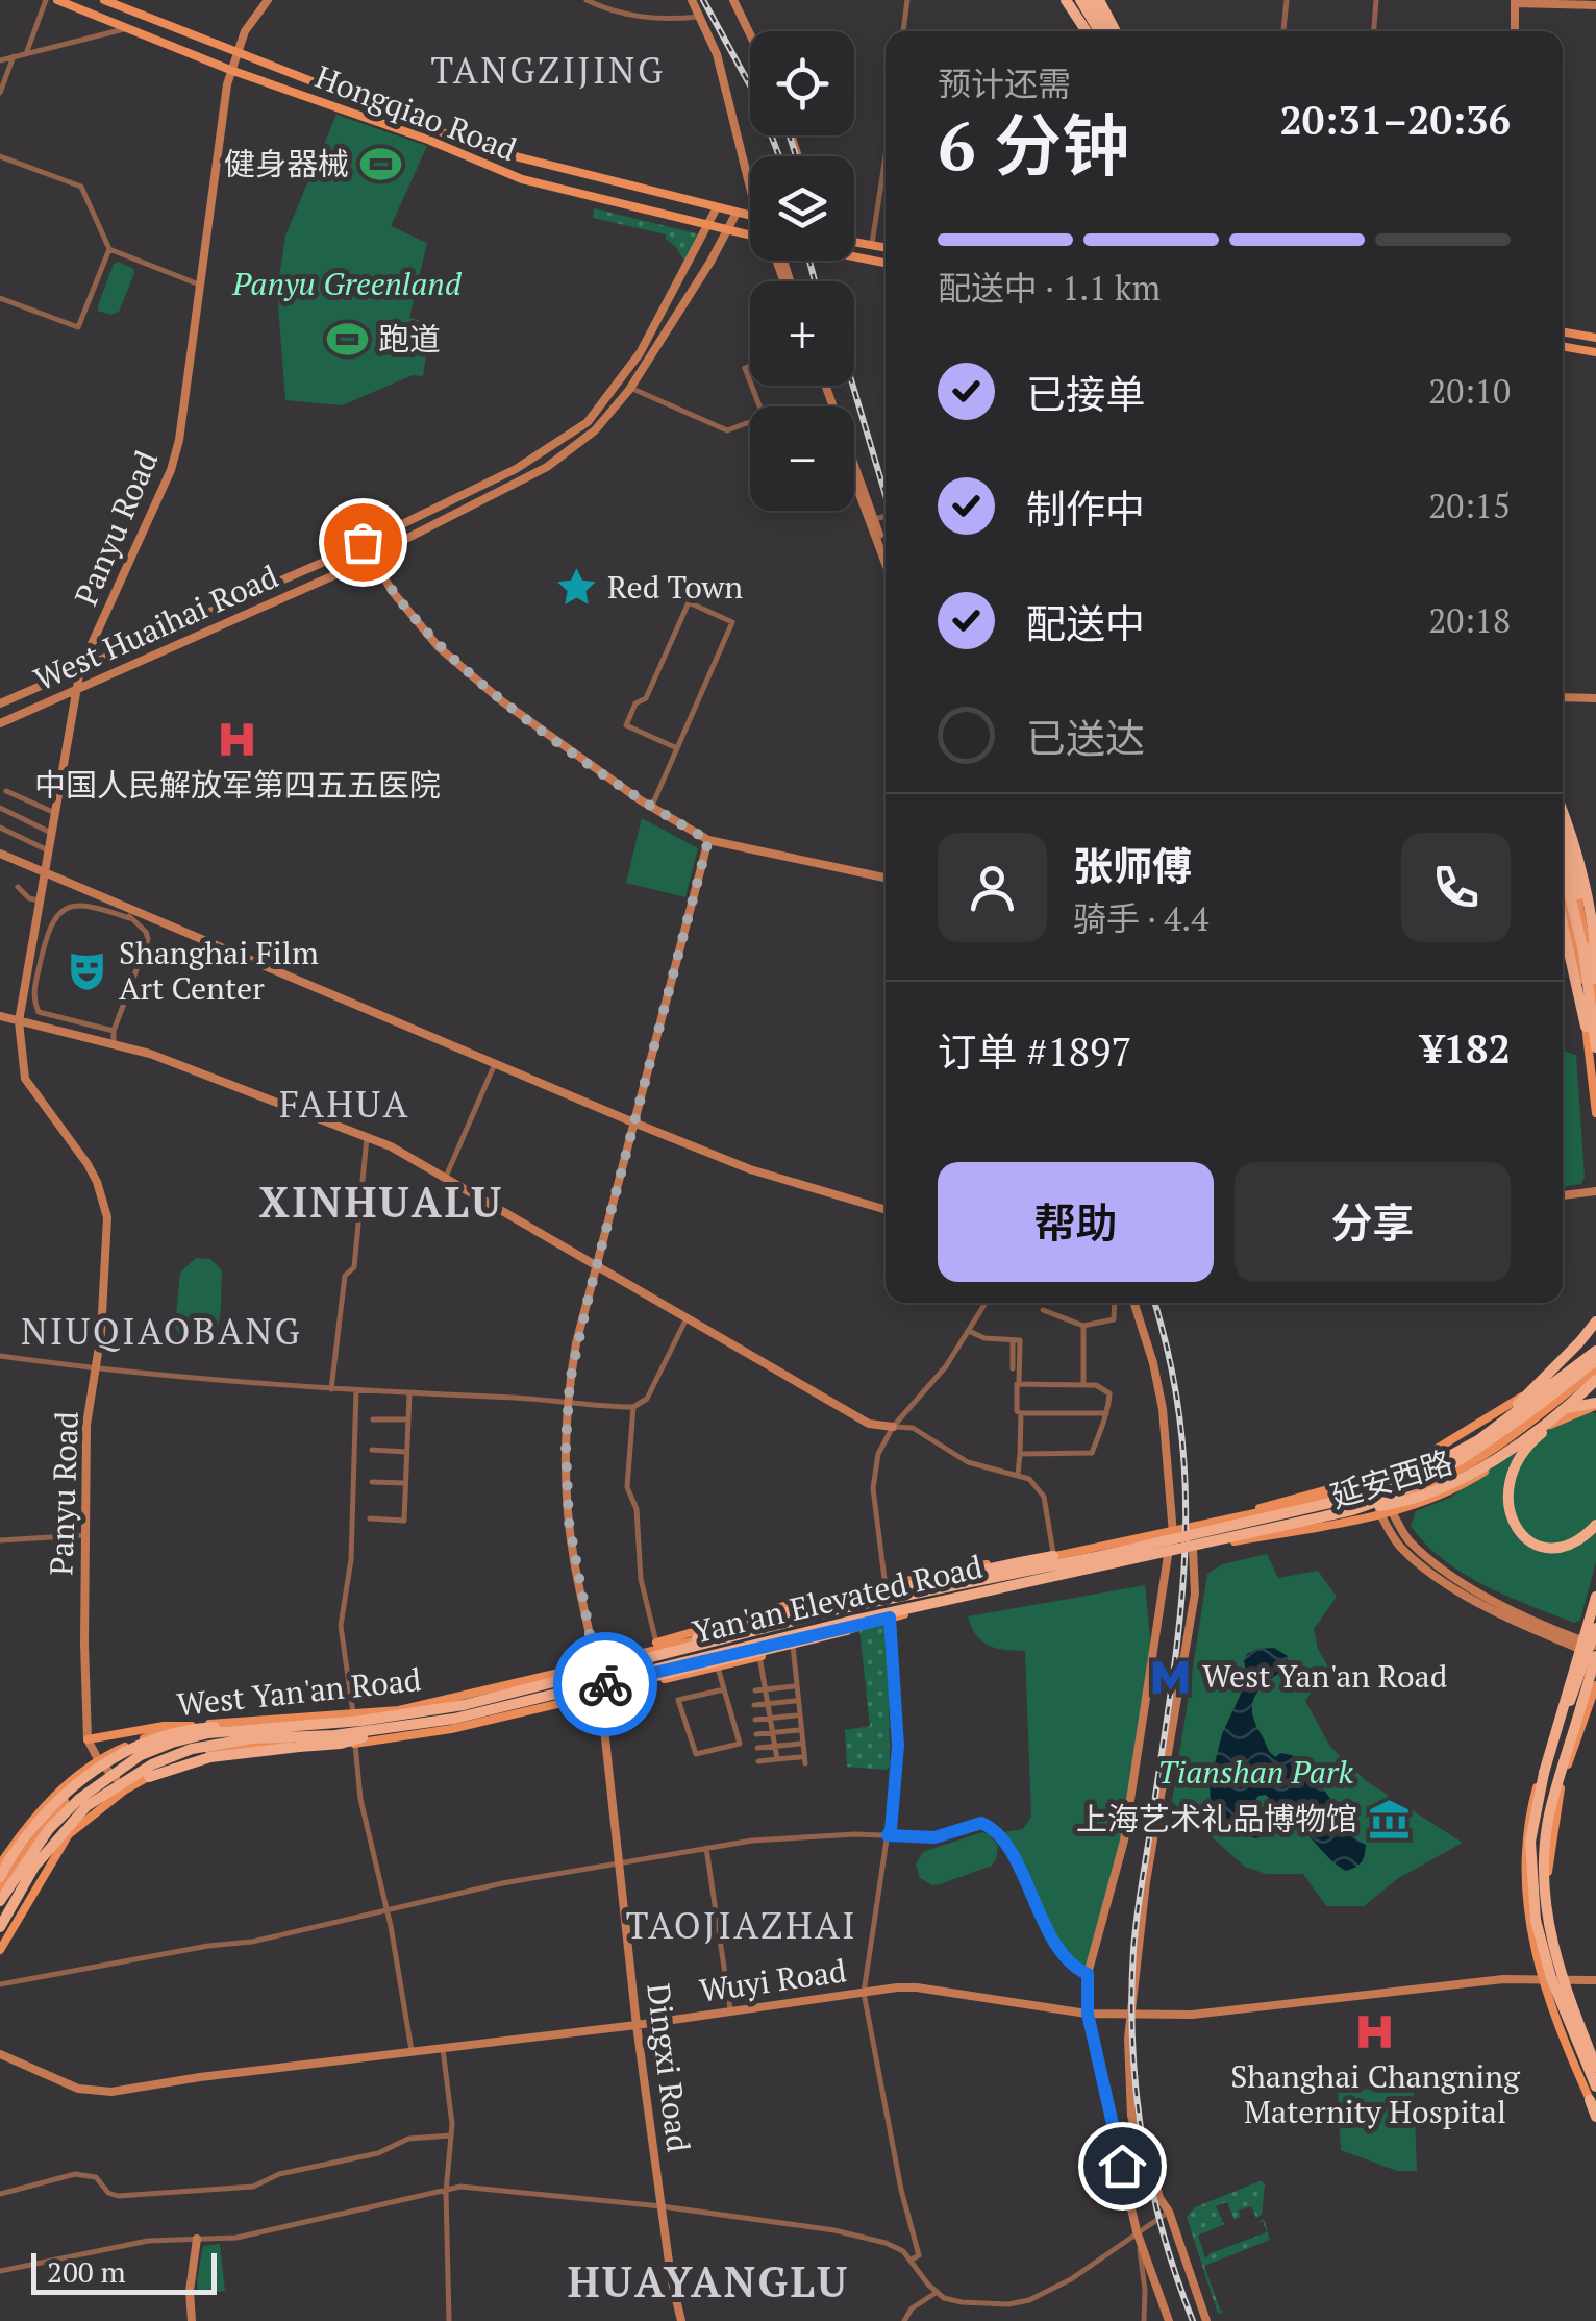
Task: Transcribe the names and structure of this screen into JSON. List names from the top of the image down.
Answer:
{
  "streets": {
    "highway": ["Yan'an Elevated Road"],
    "main road": ["Hongqiao Road", "延安西路", "West Yan'an Road"],
    "street": [
      "Panyu Road",
      "West Huaihai Road",
      "Wuyi Road",
      "Dingxi Road"
    ]
  },
  "crossings": [
    ["Hongqiao Road", "Panyu Road"],
    ["Hongqiao Road", "West Huaihai Road"],
    ["Panyu Road", "West Huaihai Road"],
    ["Panyu Road", "West Yan'an Road"],
    ["延安西路", "West Yan'an Road"],
    ["Yan'an Elevated Road", "West Yan'an Road"],
    ["West Yan'an Road", "Dingxi Road"],
    ["Wuyi Road", "Dingxi Road"]
  ],
  "districts": [
    "TANGZIJING",
    "FAHUA",
    "XINHUALU",
    "NIUQIAOBANG",
    "TAOJIAZHAI",
    "HUAYANGLU"
  ],
  "parks": ["Panyu Greenland", "Tianshan Park"],
  "places": {
    "sports": ["健身器械", "跑道"],
    "place": ["Red Town"],
    "hospital": ["中国人民解放军第四五五医院", "Shanghai Changning Maternity Hospital"],
    "theatre": ["Shanghai Film Art Center"],
    "metro station": ["West Yan'an Road"],
    "museum": ["上海艺术礼品博物馆"]
  },
  "scale_bar": "200 m",
  "page": {
    "map_buttons": ["+", "−"],
    "heading": ["6 分钟", "预计还需", "20:31–20:36"],
    "panel": [
      "张师傅",
      "骑手 · 4.4",
      "订单 #1897",
      "¥182"
    ],
    "bar": "配送中 · 1.1 km",
    "list": [
      ["已接单", "20:10"],
      ["制作中", "20:15"],
      ["配送中", "20:18"],
      "已送达"
    ],
    "buttons": ["帮助", "分享"],
    "scale": "200 m"
  }
}
